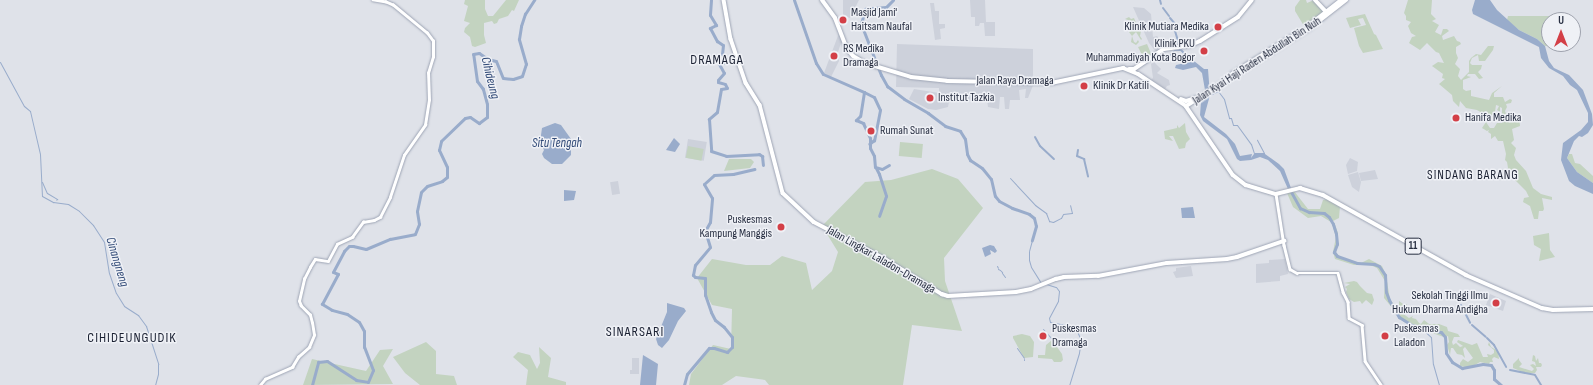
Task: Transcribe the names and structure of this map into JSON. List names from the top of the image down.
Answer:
{
  "streets": {
    "highway": ["Jalan Kyai Haji Raden Abdullah Bin Nuh", "Jalan Raya Dramaga"],
    "main road": ["11", "Jalan Lingkar Laladon-Dramaga"]
  },
  "districts": [
    "DRAMAGA",
    "SINDANG BARANG",
    "SINARSARI",
    "CIHIDEUNGUDIK"
  ],
  "water": ["Cihideung", "Situ Tengah", "Cinangneng"],
  "places": [
    "Masjid Jami' Haitsam Naufal",
    "Klinik Mutiara Medika",
    "Klinik PKU Muhammadiyah Kota Bogor",
    "RS Medika Dramaga",
    "Klinik Dr Katili",
    "Institut Tazkia",
    "Hanifa Medika",
    "Rumah Sunat",
    "Puskesmas Kampung Manggis",
    "Sekolah Tinggi Ilmu Hukum Dharma Andigha",
    "Puskesmas Dramaga",
    "Puskesmas Laladon"
  ],
  "north": "top"
}
